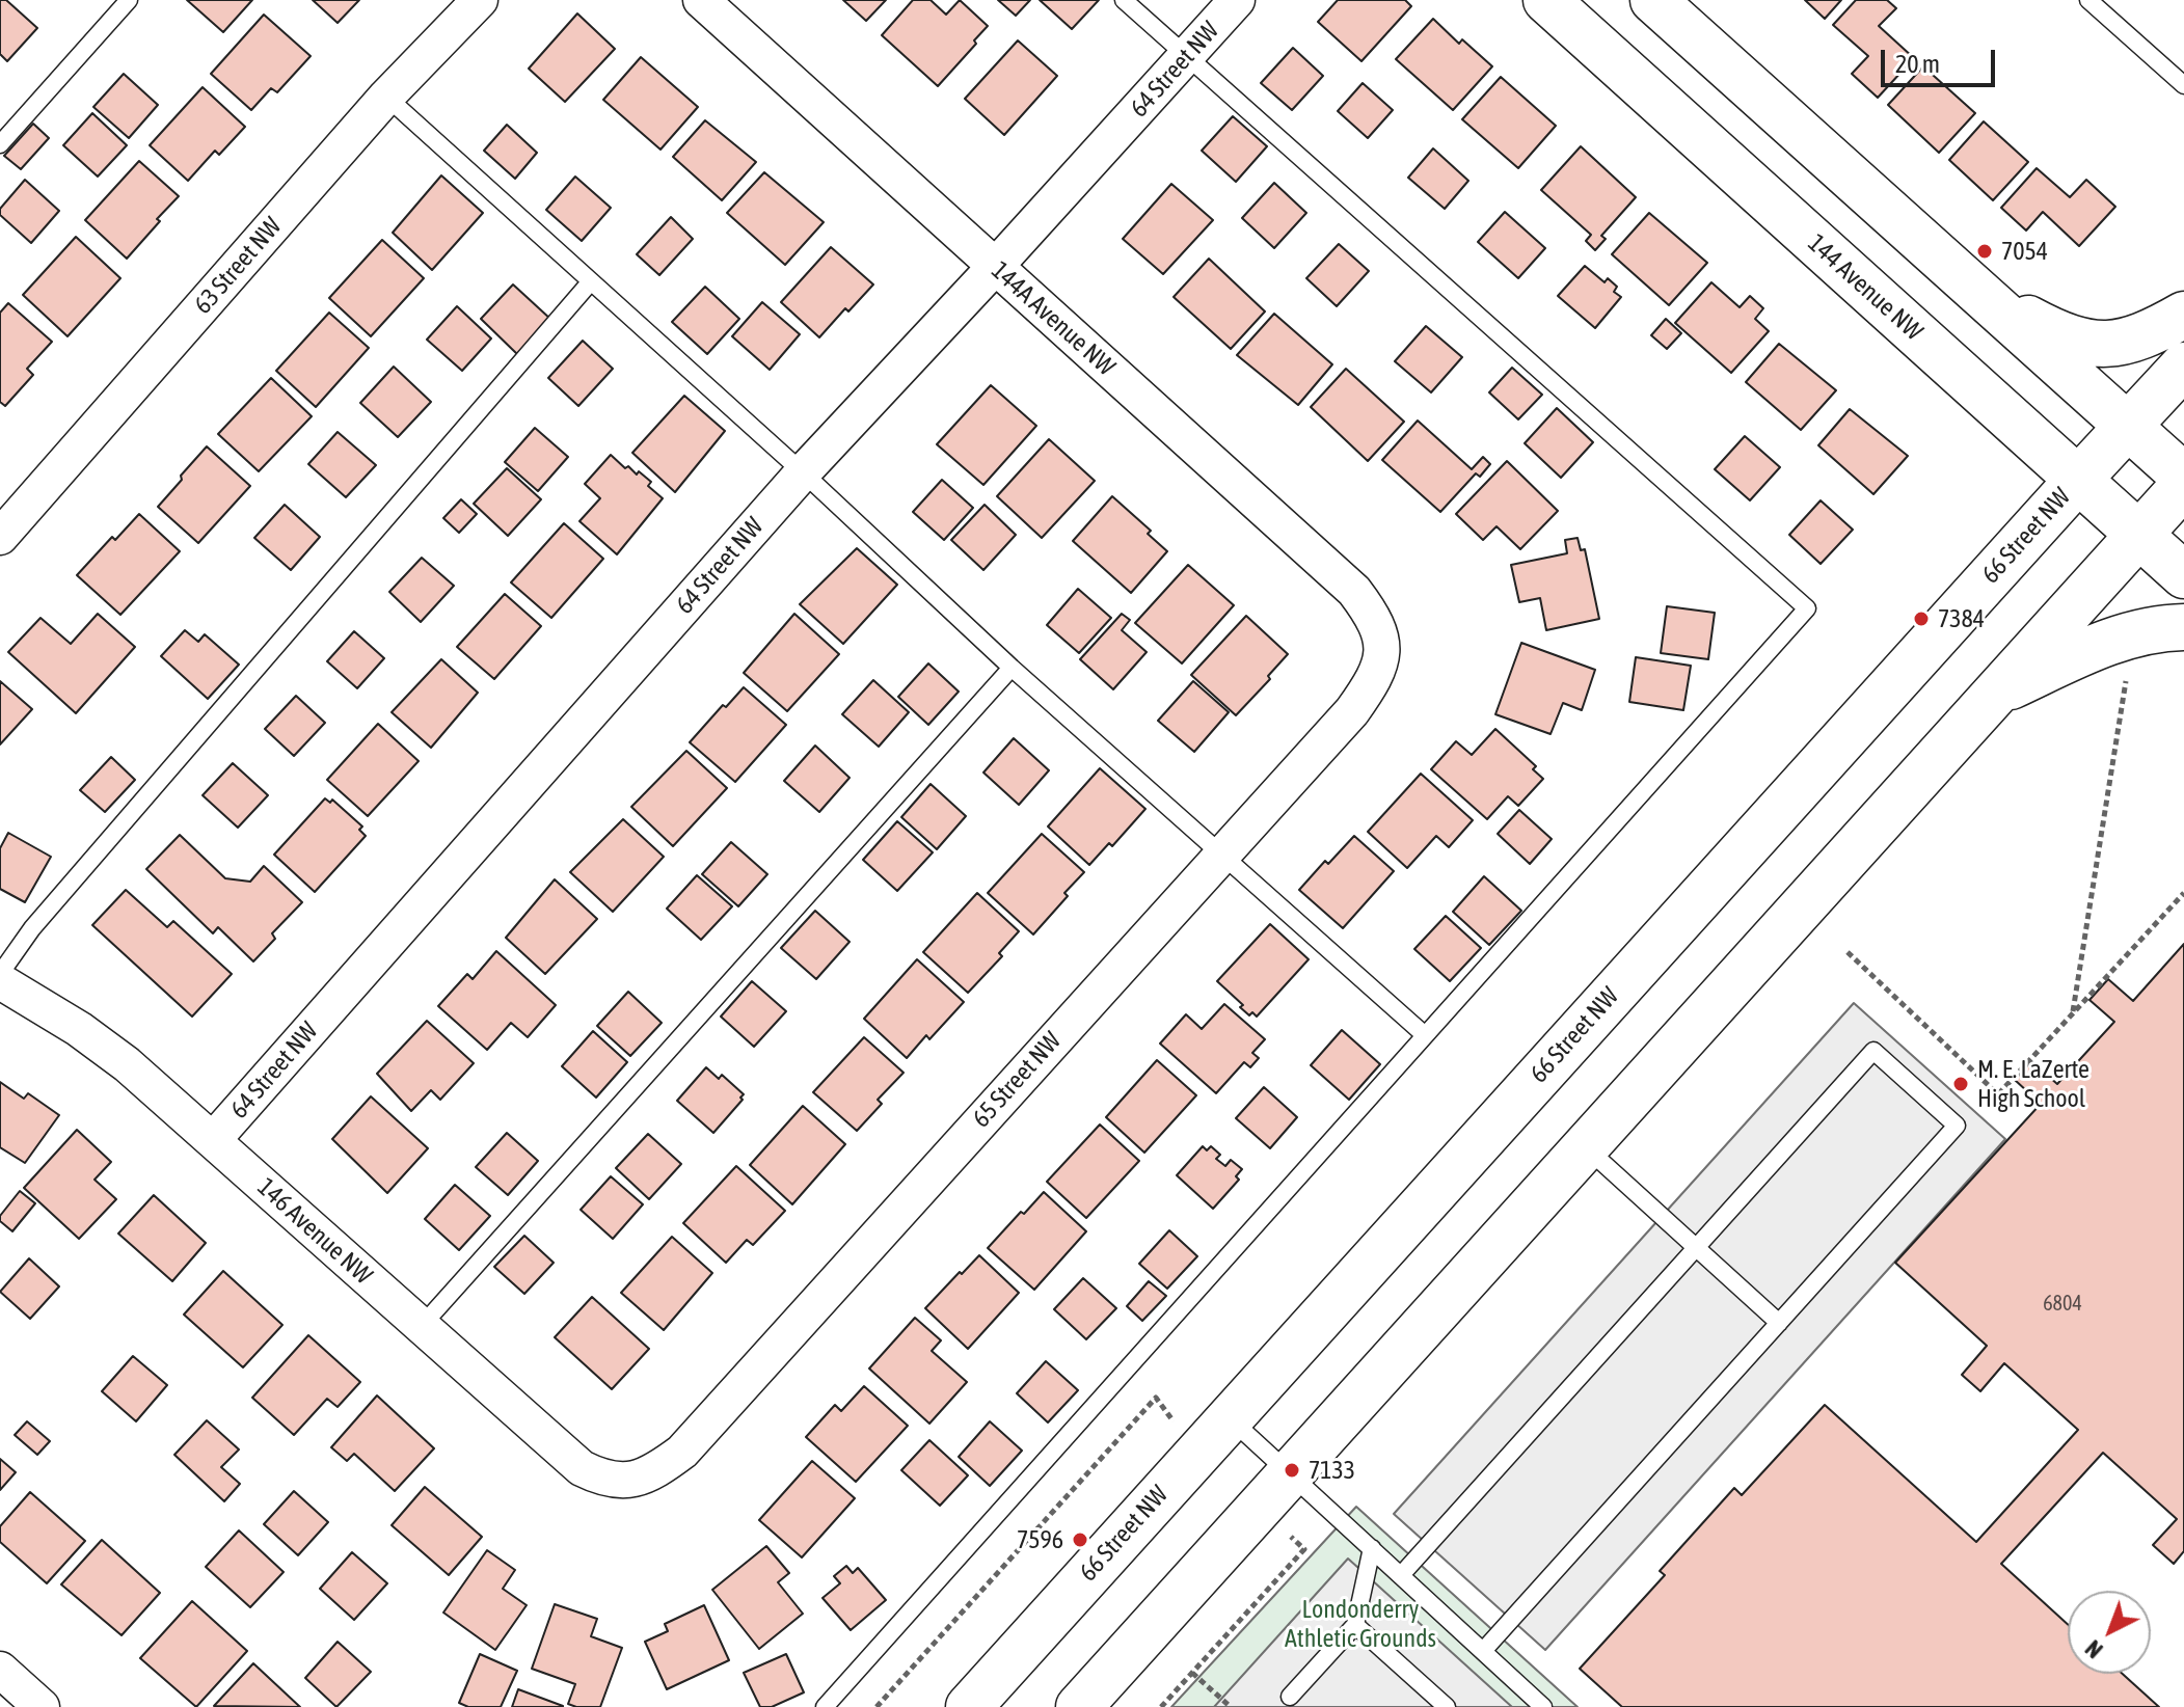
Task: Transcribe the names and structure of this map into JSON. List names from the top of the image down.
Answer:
{
  "streets": {
    "main road": ["144 Avenue NW", "66 Street NW"],
    "street": [
      "64 Street NW",
      "63 Street NW",
      "144A Avenue NW",
      "65 Street NW",
      "146 Avenue NW"
    ]
  },
  "crossings": [
    ["64 Street NW", "144A Avenue NW"],
    ["64 Street NW", "146 Avenue NW"],
    ["144 Avenue NW", "66 Street NW"],
    ["144A Avenue NW", "65 Street NW"],
    ["65 Street NW", "146 Avenue NW"]
  ],
  "parks": ["Londonderry Athletic Grounds"],
  "places": [
    "7054",
    "7384",
    "M. E. LaZerte High School",
    "7133",
    "7596"
  ],
  "house_numbers": ["6804"],
  "scale_bar": "20 m",
  "north": "bottom left"
}
